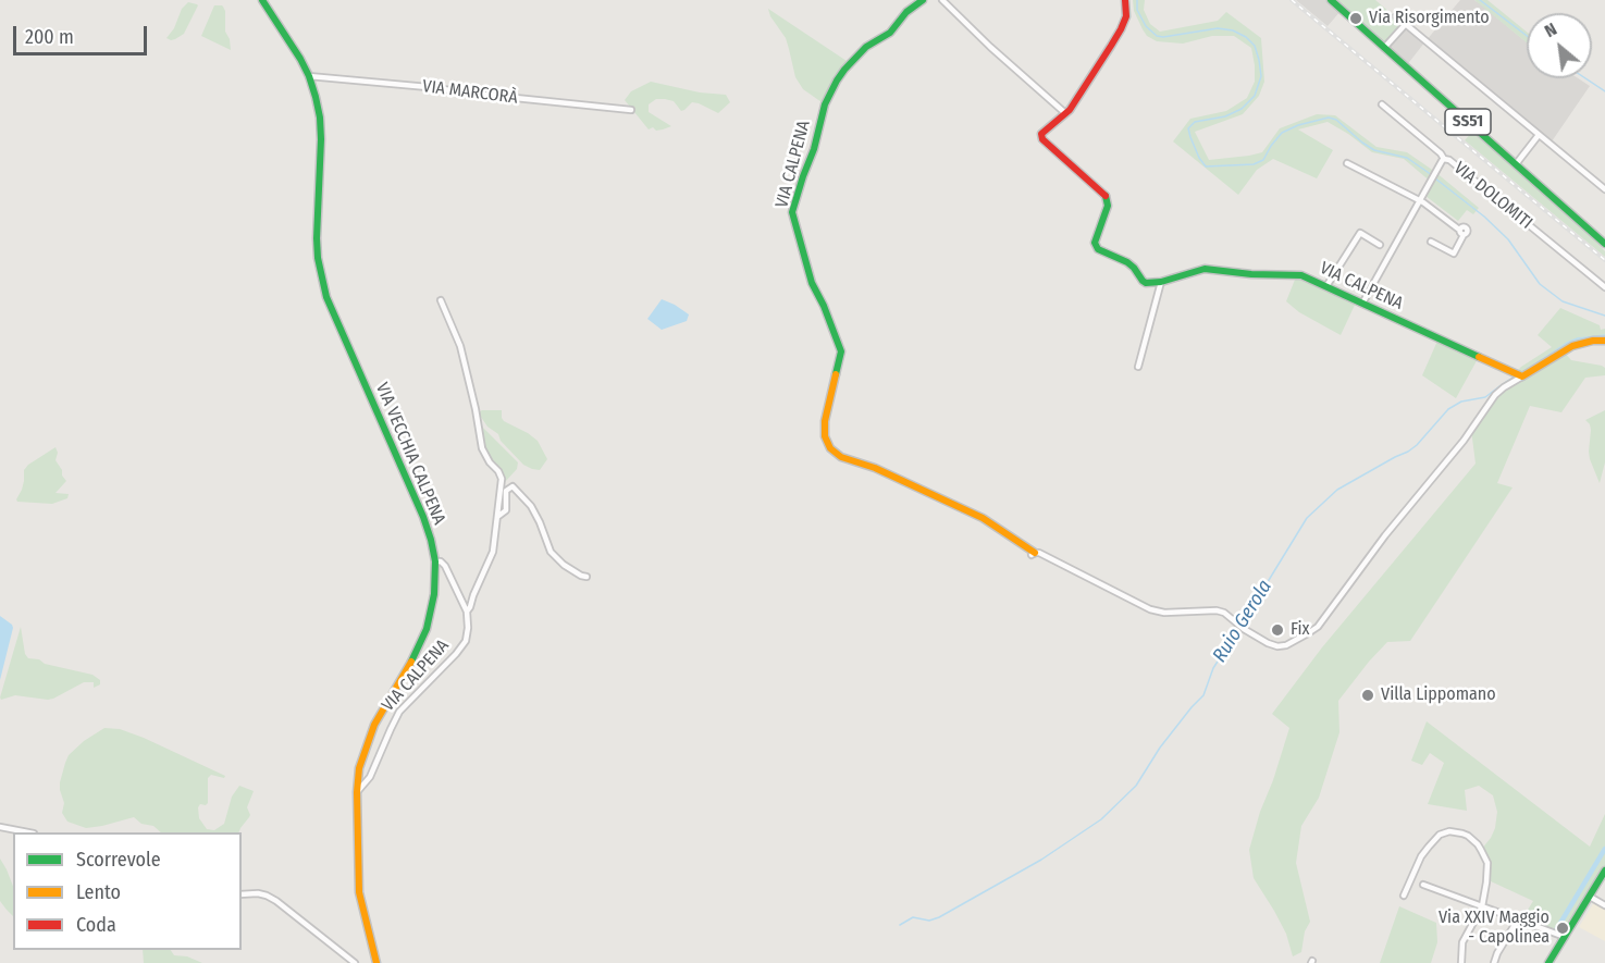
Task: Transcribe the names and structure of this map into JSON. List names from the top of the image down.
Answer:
{
  "streets": {
    "street": [
      "VIA MARCORÀ",
      "SS51",
      "VIA CALPENA",
      "VIA DOLOMITI",
      "VIA VECCHIA CALPENA"
    ]
  },
  "crossings": [
    ["VIA MARCORÀ", "VIA VECCHIA CALPENA"],
    ["VIA CALPENA", "VIA VECCHIA CALPENA"]
  ],
  "water": ["Ruio Gerola"],
  "places": [
    "Via Risorgimento",
    "Fix",
    "Villa Lippomano",
    "Via XXIV Maggio - Capolinea"
  ],
  "legend": ["Scorrevole", "Lento", "Coda"],
  "scale_bar": "200 m",
  "north": "top left"
}
